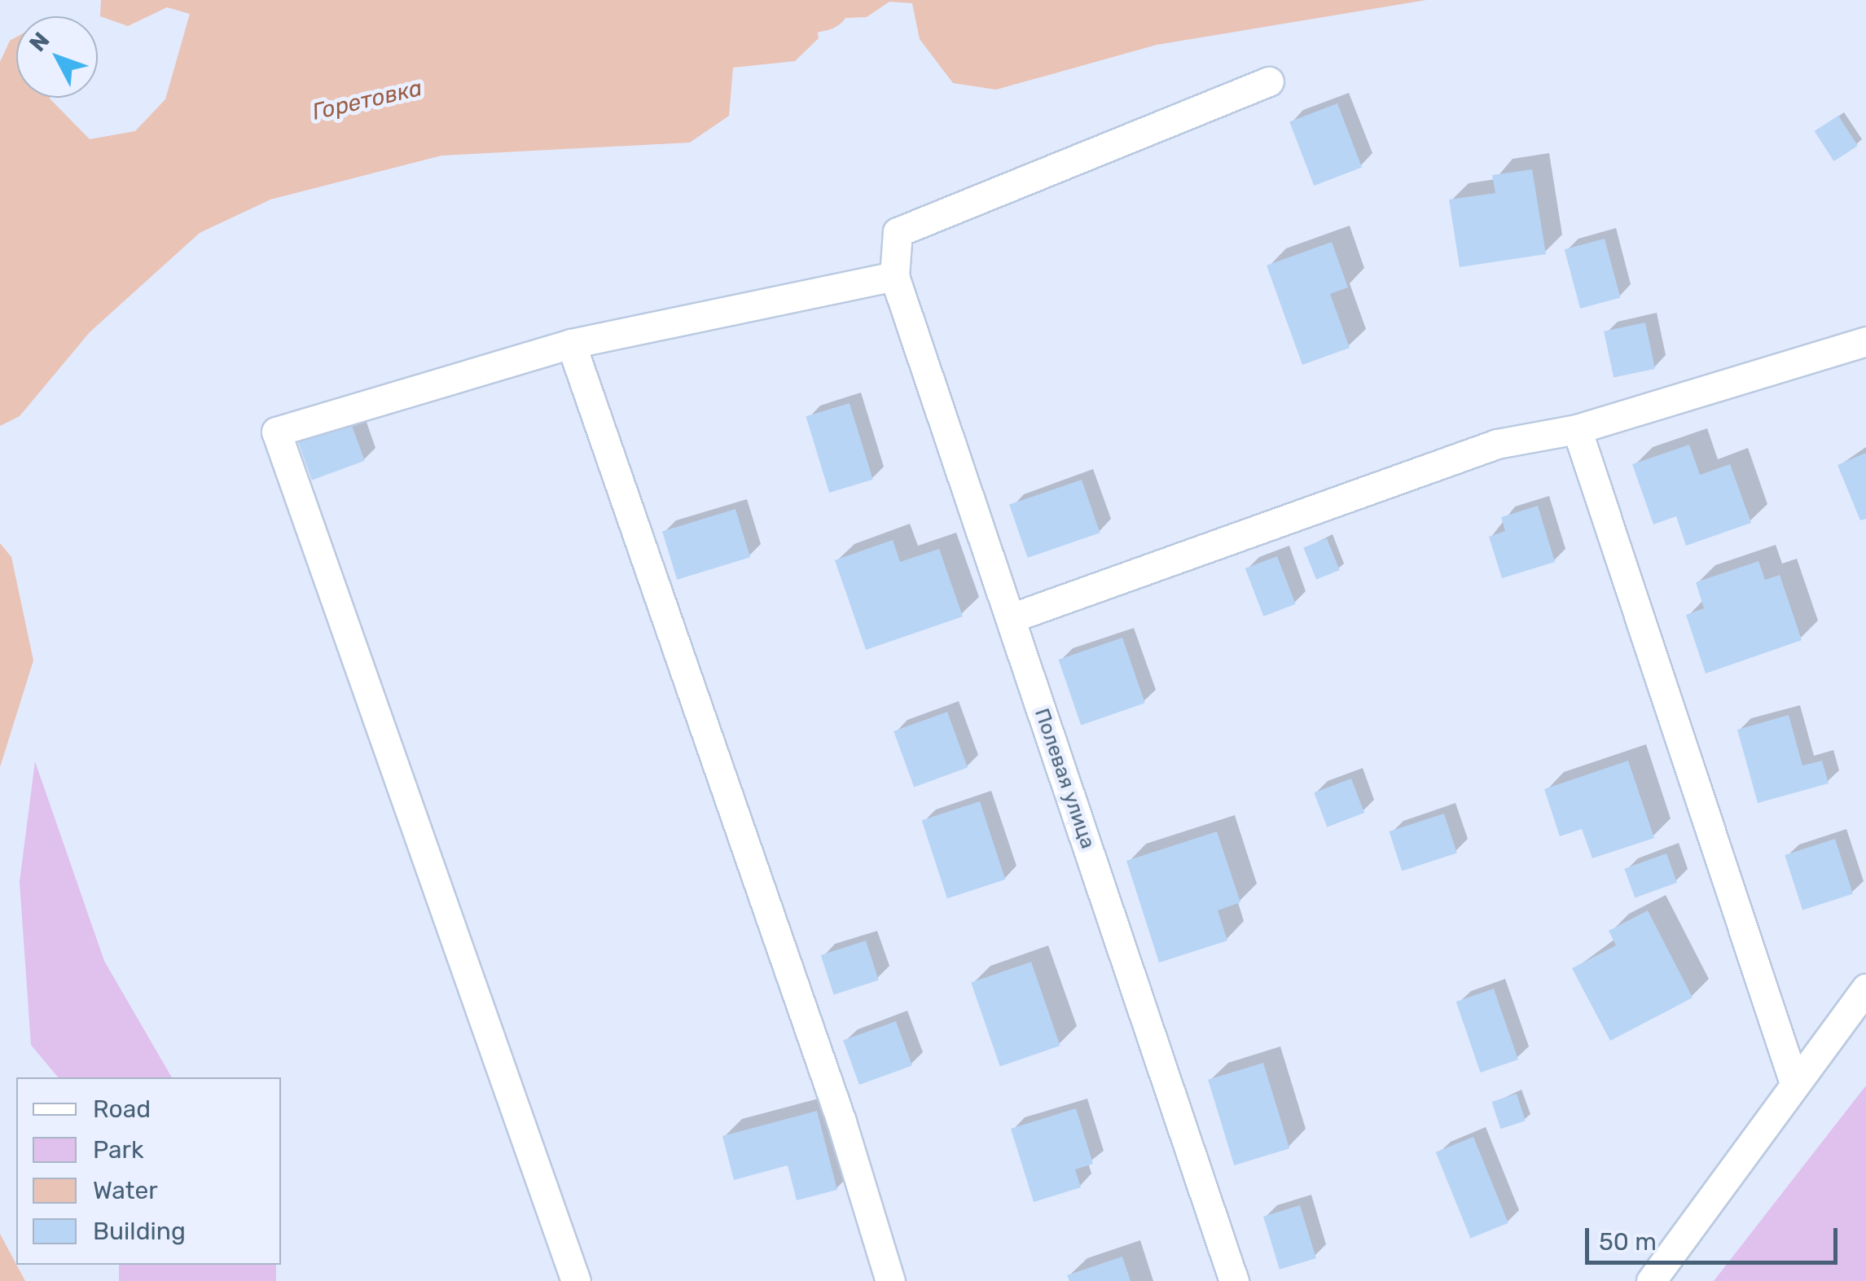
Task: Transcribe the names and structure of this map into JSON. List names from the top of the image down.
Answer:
{
  "streets": {
    "street": ["Полевая улица"]
  },
  "water": ["Горетовка"],
  "legend": [
    "Road",
    "Park",
    "Water",
    "Building"
  ],
  "scale_bar": "50 m",
  "north": "top left"
}
